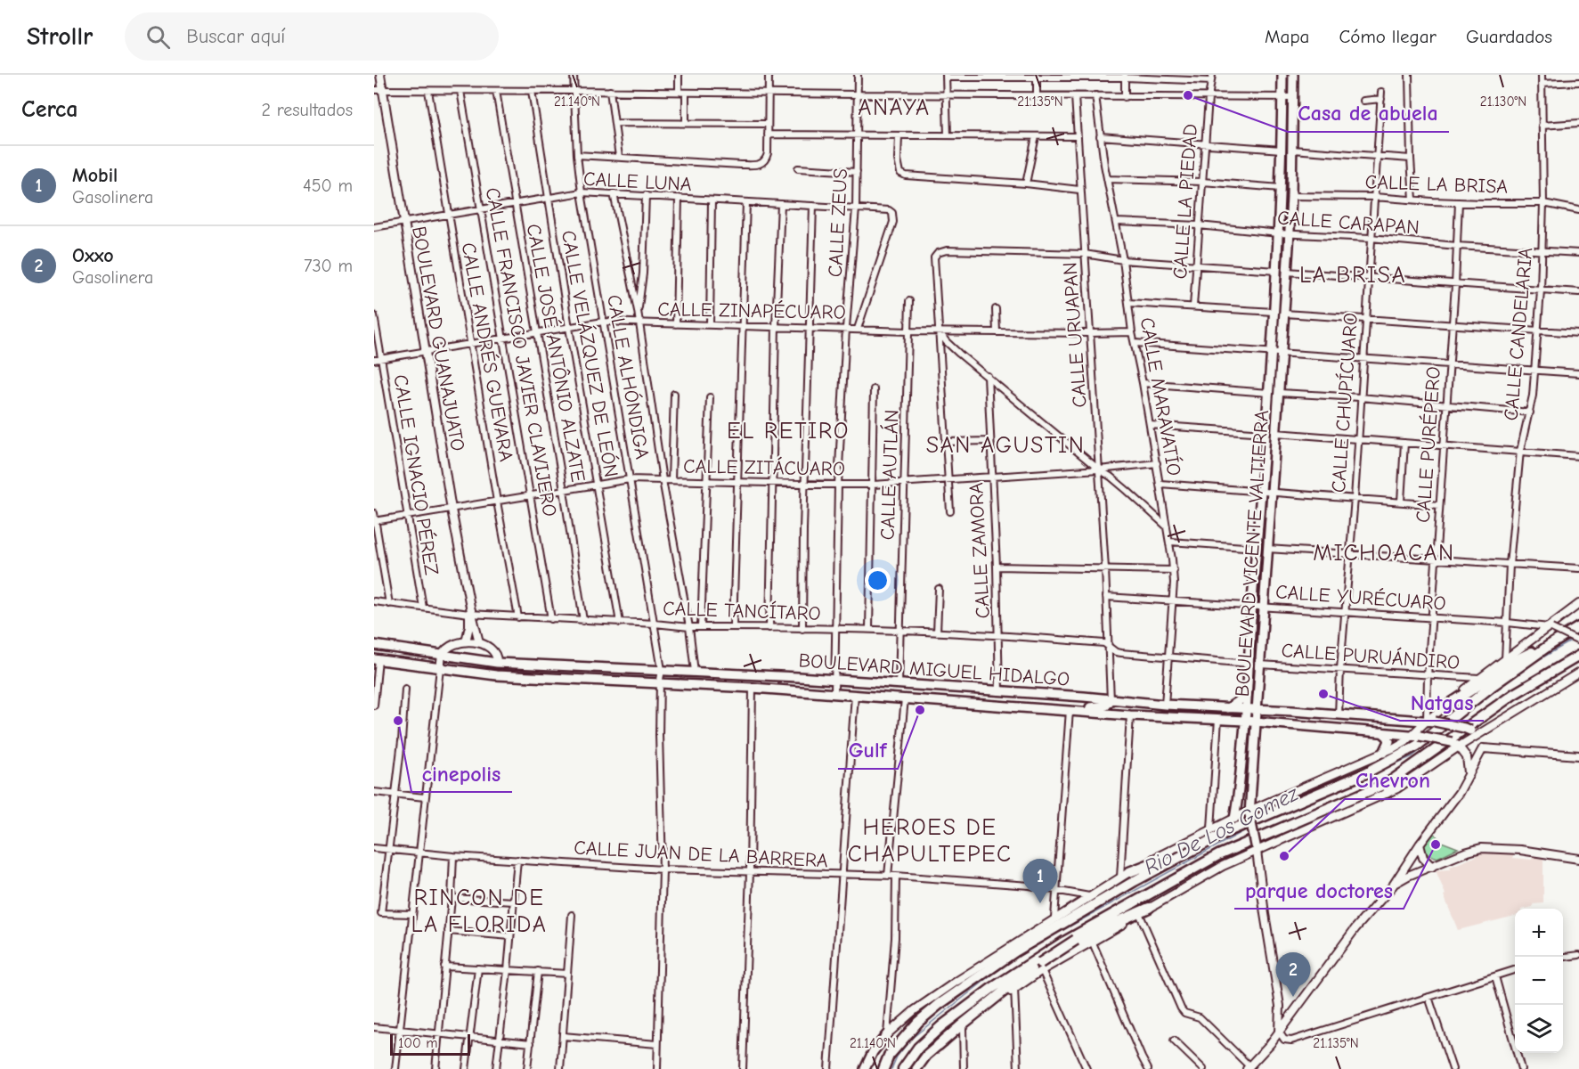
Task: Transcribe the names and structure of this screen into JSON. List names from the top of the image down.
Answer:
{
  "streets": {
    "main road": ["BOULEVARD VICENTE VALTIERRA", "BOULEVARD MIGUEL HIDALGO"],
    "street": [
      "CALLE LUNA",
      "CALLE LA BRISA",
      "CALLE LA PIEDAD",
      "CALLE CARAPAN",
      "CALLE ZEUS",
      "CALLE ZINAPÉCUARO",
      "CALLE CANDELARIA",
      "CALLE URUAPAN",
      "BOULEVARD GUANAJUATO",
      "CALLE ANDRÉS GUEVARA",
      "CALLE FRANCISCO JAVIER CLAVIJERO",
      "CALLE JOSÉ ANTÔNIO ALZATE",
      "CALLE VELÁZQUEZ DE LEÓN",
      "CALLE ALHÓNDIGA",
      "CALLE MARAVATÍO",
      "CALLE CHUPÍCUARO",
      "CALLE PURÉPERO",
      "CALLE ZITÁCUARO",
      "CALLE IGNACIO PÉREZ",
      "CALLE AUTLÁN",
      "CALLE ZAMORA",
      "CALLE YURÉCUARO",
      "CALLE TANCÍTARO",
      "CALLE PURUÁNDIRO",
      "CALLE JUAN DE LA BARRERA"
    ]
  },
  "crossings": [
    ["CALLE LUNA", "CALLE ZEUS"],
    ["CALLE LUNA", "CALLE ZINAPÉCUARO"],
    ["CALLE LUNA", "BOULEVARD GUANAJUATO"],
    ["CALLE LUNA", "CALLE ANDRÉS GUEVARA"],
    ["CALLE LUNA", "CALLE FRANCISCO JAVIER CLAVIJERO"],
    ["CALLE LUNA", "CALLE JOSÉ ANTÔNIO ALZATE"],
    ["CALLE LUNA", "CALLE VELÁZQUEZ DE LEÓN"],
    ["CALLE LUNA", "CALLE ALHÓNDIGA"],
    ["CALLE LA BRISA", "CALLE CANDELARIA"],
    ["CALLE LA BRISA", "CALLE CHUPÍCUARO"],
    ["CALLE LA BRISA", "CALLE PURÉPERO"],
    ["CALLE LA BRISA", "BOULEVARD VICENTE VALTIERRA"],
    ["CALLE LA PIEDAD", "CALLE CARAPAN"],
    ["CALLE CARAPAN", "CALLE CANDELARIA"],
    ["CALLE CARAPAN", "CALLE MARAVATÍO"],
    ["CALLE CARAPAN", "CALLE CHUPÍCUARO"],
    ["CALLE CARAPAN", "CALLE PURÉPERO"],
    ["CALLE CARAPAN", "BOULEVARD VICENTE VALTIERRA"],
    ["CALLE ZEUS", "CALLE ZINAPÉCUARO"],
    ["CALLE ZEUS", "CALLE ZITÁCUARO"],
    ["CALLE ZEUS", "CALLE TANCÍTARO"],
    ["CALLE ZEUS", "BOULEVARD MIGUEL HIDALGO"],
    ["CALLE ZINAPÉCUARO", "CALLE URUAPAN"],
    ["CALLE ZINAPÉCUARO", "BOULEVARD GUANAJUATO"],
    ["CALLE ZINAPÉCUARO", "CALLE ANDRÉS GUEVARA"],
    ["CALLE ZINAPÉCUARO", "CALLE FRANCISCO JAVIER CLAVIJERO"],
    ["CALLE ZINAPÉCUARO", "CALLE JOSÉ ANTÔNIO ALZATE"],
    ["CALLE ZINAPÉCUARO", "CALLE VELÁZQUEZ DE LEÓN"],
    ["CALLE ZINAPÉCUARO", "CALLE ALHÓNDIGA"],
    ["CALLE ZINAPÉCUARO", "CALLE MARAVATÍO"],
    ["CALLE ZINAPÉCUARO", "CALLE IGNACIO PÉREZ"],
    ["CALLE ZINAPÉCUARO", "CALLE AUTLÁN"],
    ["CALLE CANDELARIA", "CALLE YURÉCUARO"],
    ["CALLE URUAPAN", "CALLE ZITÁCUARO"],
    ["CALLE URUAPAN", "CALLE YURÉCUARO"],
    ["CALLE URUAPAN", "CALLE TANCÍTARO"],
    ["CALLE URUAPAN", "BOULEVARD MIGUEL HIDALGO"],
    ["BOULEVARD GUANAJUATO", "CALLE ZITÁCUARO"],
    ["BOULEVARD GUANAJUATO", "CALLE TANCÍTARO"],
    ["BOULEVARD GUANAJUATO", "BOULEVARD MIGUEL HIDALGO"],
    ["CALLE ANDRÉS GUEVARA", "CALLE ZITÁCUARO"],
    ["CALLE ANDRÉS GUEVARA", "CALLE TANCÍTARO"],
    ["CALLE FRANCISCO JAVIER CLAVIJERO", "CALLE ZITÁCUARO"],
    ["CALLE FRANCISCO JAVIER CLAVIJERO", "CALLE TANCÍTARO"],
    ["CALLE JOSÉ ANTÔNIO ALZATE", "CALLE ZITÁCUARO"],
    ["CALLE JOSÉ ANTÔNIO ALZATE", "CALLE TANCÍTARO"],
    ["CALLE VELÁZQUEZ DE LEÓN", "CALLE ZITÁCUARO"],
    ["CALLE VELÁZQUEZ DE LEÓN", "CALLE TANCÍTARO"],
    ["CALLE ALHÓNDIGA", "CALLE ZITÁCUARO"],
    ["CALLE ALHÓNDIGA", "CALLE TANCÍTARO"],
    ["CALLE ALHÓNDIGA", "BOULEVARD MIGUEL HIDALGO"],
    ["CALLE ALHÓNDIGA", "CALLE JUAN DE LA BARRERA"],
    ["CALLE MARAVATÍO", "CALLE ZITÁCUARO"],
    ["CALLE MARAVATÍO", "CALLE YURÉCUARO"],
    ["CALLE MARAVATÍO", "BOULEVARD MIGUEL HIDALGO"],
    ["CALLE CHUPÍCUARO", "CALLE YURÉCUARO"],
    ["CALLE CHUPÍCUARO", "CALLE PURUÁNDIRO"],
    ["CALLE CHUPÍCUARO", "BOULEVARD MIGUEL HIDALGO"],
    ["CALLE PURÉPERO", "CALLE YURÉCUARO"],
    ["CALLE PURÉPERO", "CALLE PURUÁNDIRO"],
    ["CALLE PURÉPERO", "BOULEVARD MIGUEL HIDALGO"],
    ["CALLE ZITÁCUARO", "CALLE IGNACIO PÉREZ"],
    ["CALLE ZITÁCUARO", "CALLE AUTLÁN"],
    ["CALLE ZITÁCUARO", "CALLE ZAMORA"],
    ["CALLE IGNACIO PÉREZ", "CALLE TANCÍTARO"],
    ["CALLE AUTLÁN", "CALLE TANCÍTARO"],
    ["CALLE AUTLÁN", "BOULEVARD MIGUEL HIDALGO"],
    ["CALLE ZAMORA", "CALLE TANCÍTARO"],
    ["CALLE ZAMORA", "BOULEVARD MIGUEL HIDALGO"],
    ["BOULEVARD VICENTE VALTIERRA", "CALLE YURÉCUARO"],
    ["BOULEVARD VICENTE VALTIERRA", "CALLE PURUÁNDIRO"],
    ["BOULEVARD VICENTE VALTIERRA", "BOULEVARD MIGUEL HIDALGO"]
  ],
  "districts": [
    "ANAYA",
    "LA BRISA",
    "EL RETIRO",
    "SAN AGUSTIN",
    "MICHOACAN",
    "HEROES DE CHAPULTEPEC",
    "RINCON DE LA FLORIDA"
  ],
  "water": ["Rio De Los Gomez"],
  "places": [
    "Casa de abuela",
    "Natgas",
    "Gulf",
    "cinepolis",
    "parque doctores",
    "Chevron"
  ],
  "scale_bar": "100 m",
  "page": {
    "header": "Strollr",
    "search": "Buscar aquí",
    "nav": ["Mapa", "Cómo llegar", "Guardados"],
    "heading": ["Cerca", "2 resultados"],
    "list": [
      {
        "mark": "1",
        "name": "Mobil",
        "note": "Gasolinera",
        "value": "450 m"
      },
      {
        "mark": "2",
        "name": "Oxxo",
        "note": "Gasolinera",
        "value": "730 m"
      }
    ],
    "pins": ["1", "2"],
    "map_buttons": ["+", "−"],
    "scale": "100 m"
  },
  "coordinates": ["21.140°N", "21.135°N", "21.130°N"]
}
